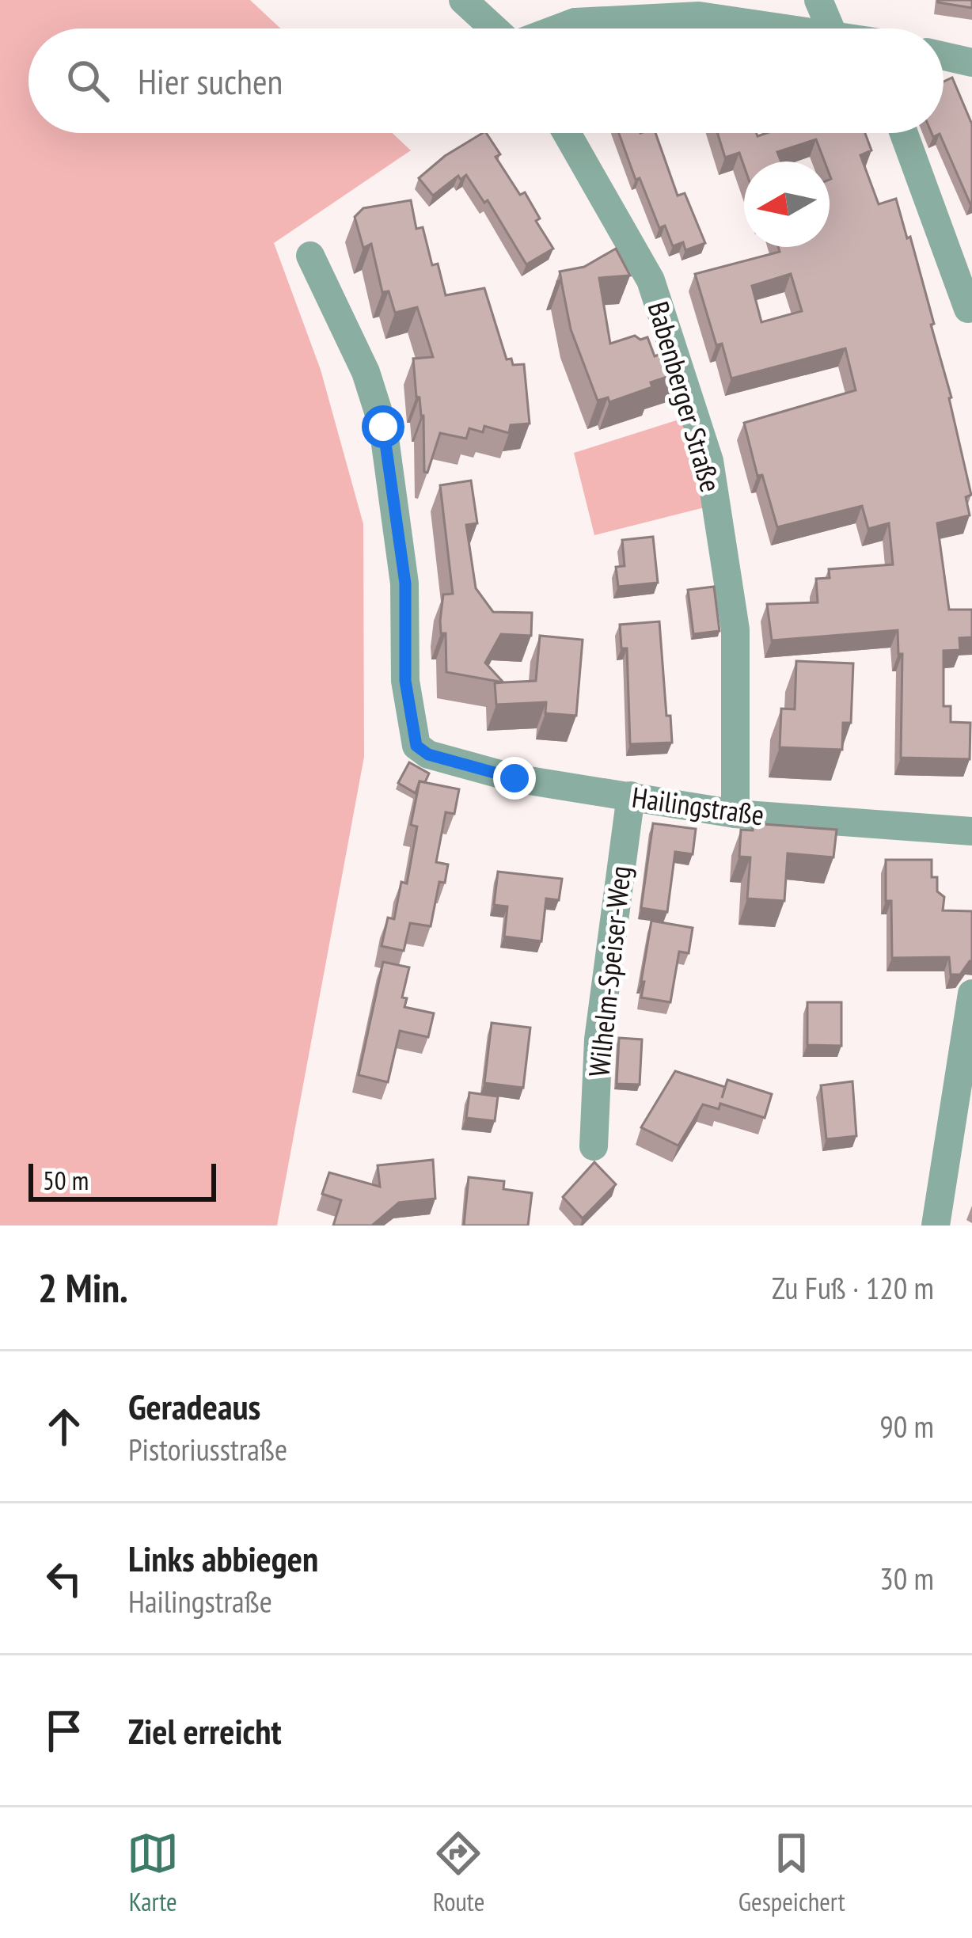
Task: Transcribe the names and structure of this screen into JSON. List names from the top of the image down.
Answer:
{
  "streets": {
    "street": ["Babenberger Straße", "Hailingstraße", "Wilhelm-Speiser-Weg"]
  },
  "crossings": [
    ["Babenberger Straße", "Hailingstraße"],
    ["Hailingstraße", "Wilhelm-Speiser-Weg"]
  ],
  "scale_bar": "50 m",
  "north": "left",
  "page": {
    "search": "Hier suchen",
    "scale": "50 m",
    "heading": ["2 Min.", "Zu Fuß · 120 m"],
    "list": [
      ["Geradeaus", "Pistoriusstraße", "90 m"],
      ["Links abbiegen", "Hailingstraße", "30 m"],
      "Ziel erreicht"
    ],
    "nav": ["Karte", "Route", "Gespeichert"]
  }
}
